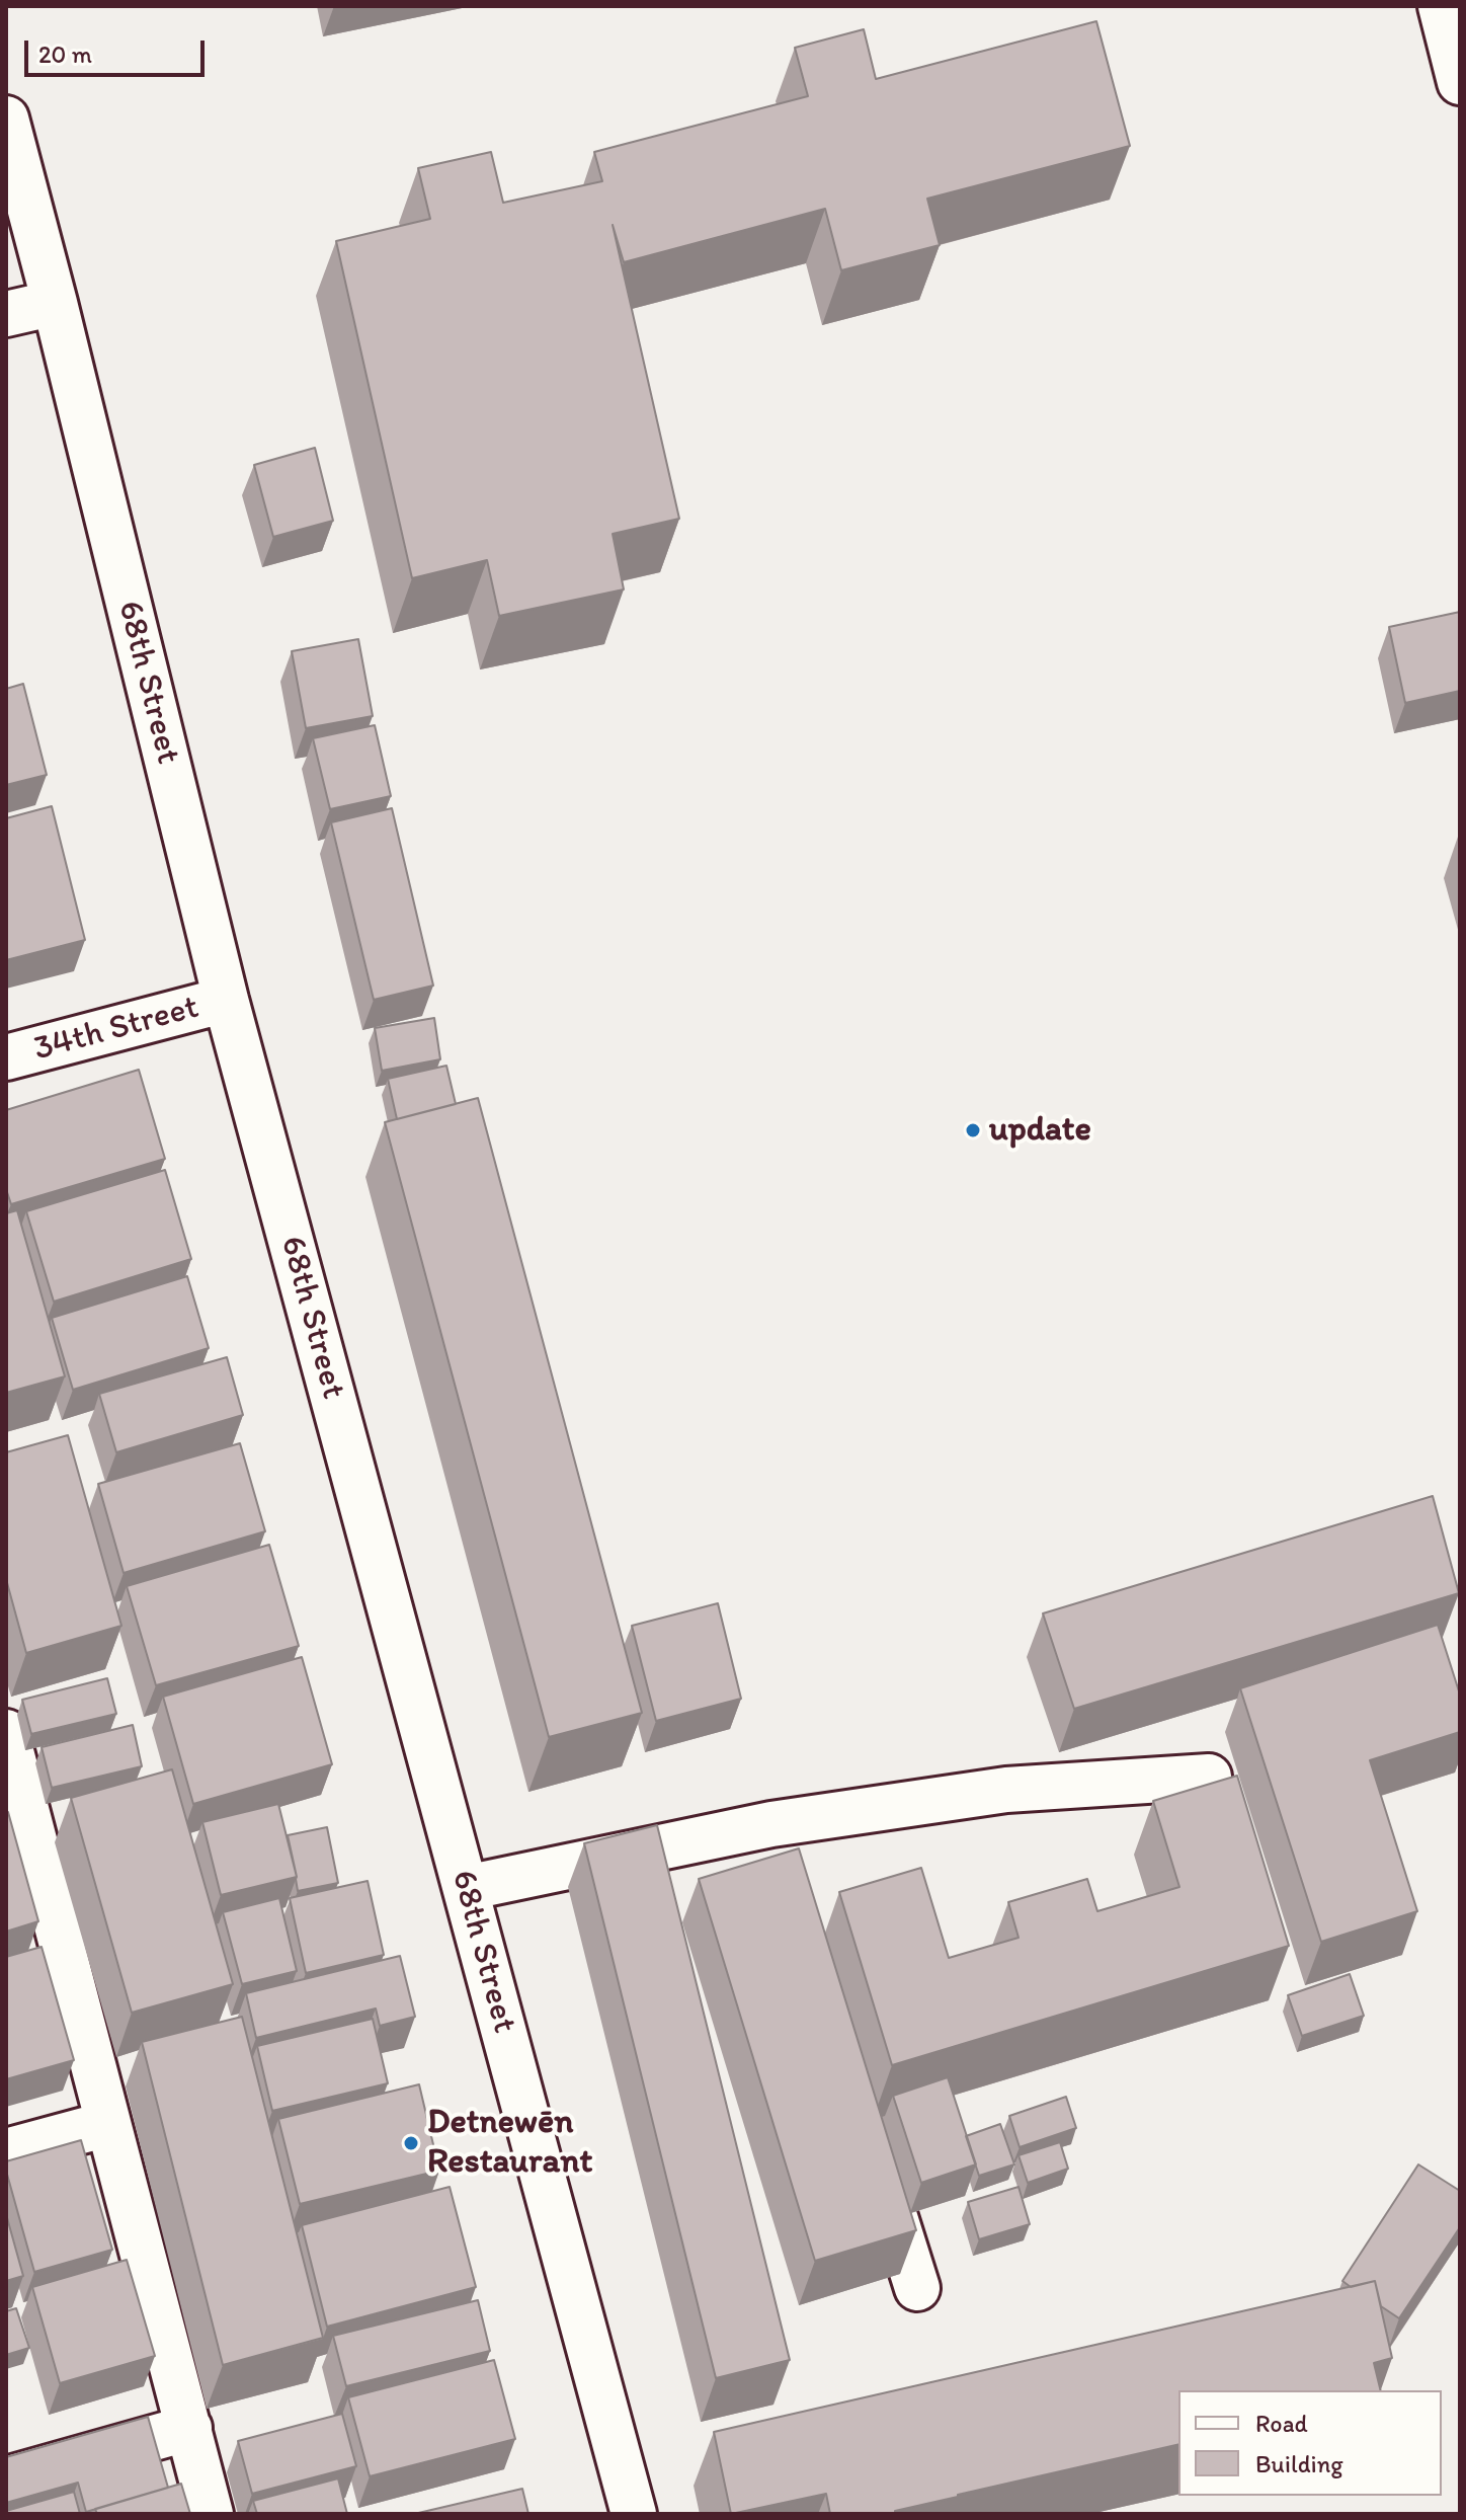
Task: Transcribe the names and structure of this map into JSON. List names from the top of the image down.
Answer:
{
  "streets": {
    "street": ["68th Street", "34th Street"]
  },
  "crossings": [
    ["68th Street", "34th Street"]
  ],
  "places": ["update", "Detnewēn Restaurant"],
  "legend": ["Road", "Building"],
  "scale_bar": "20 m"
}
